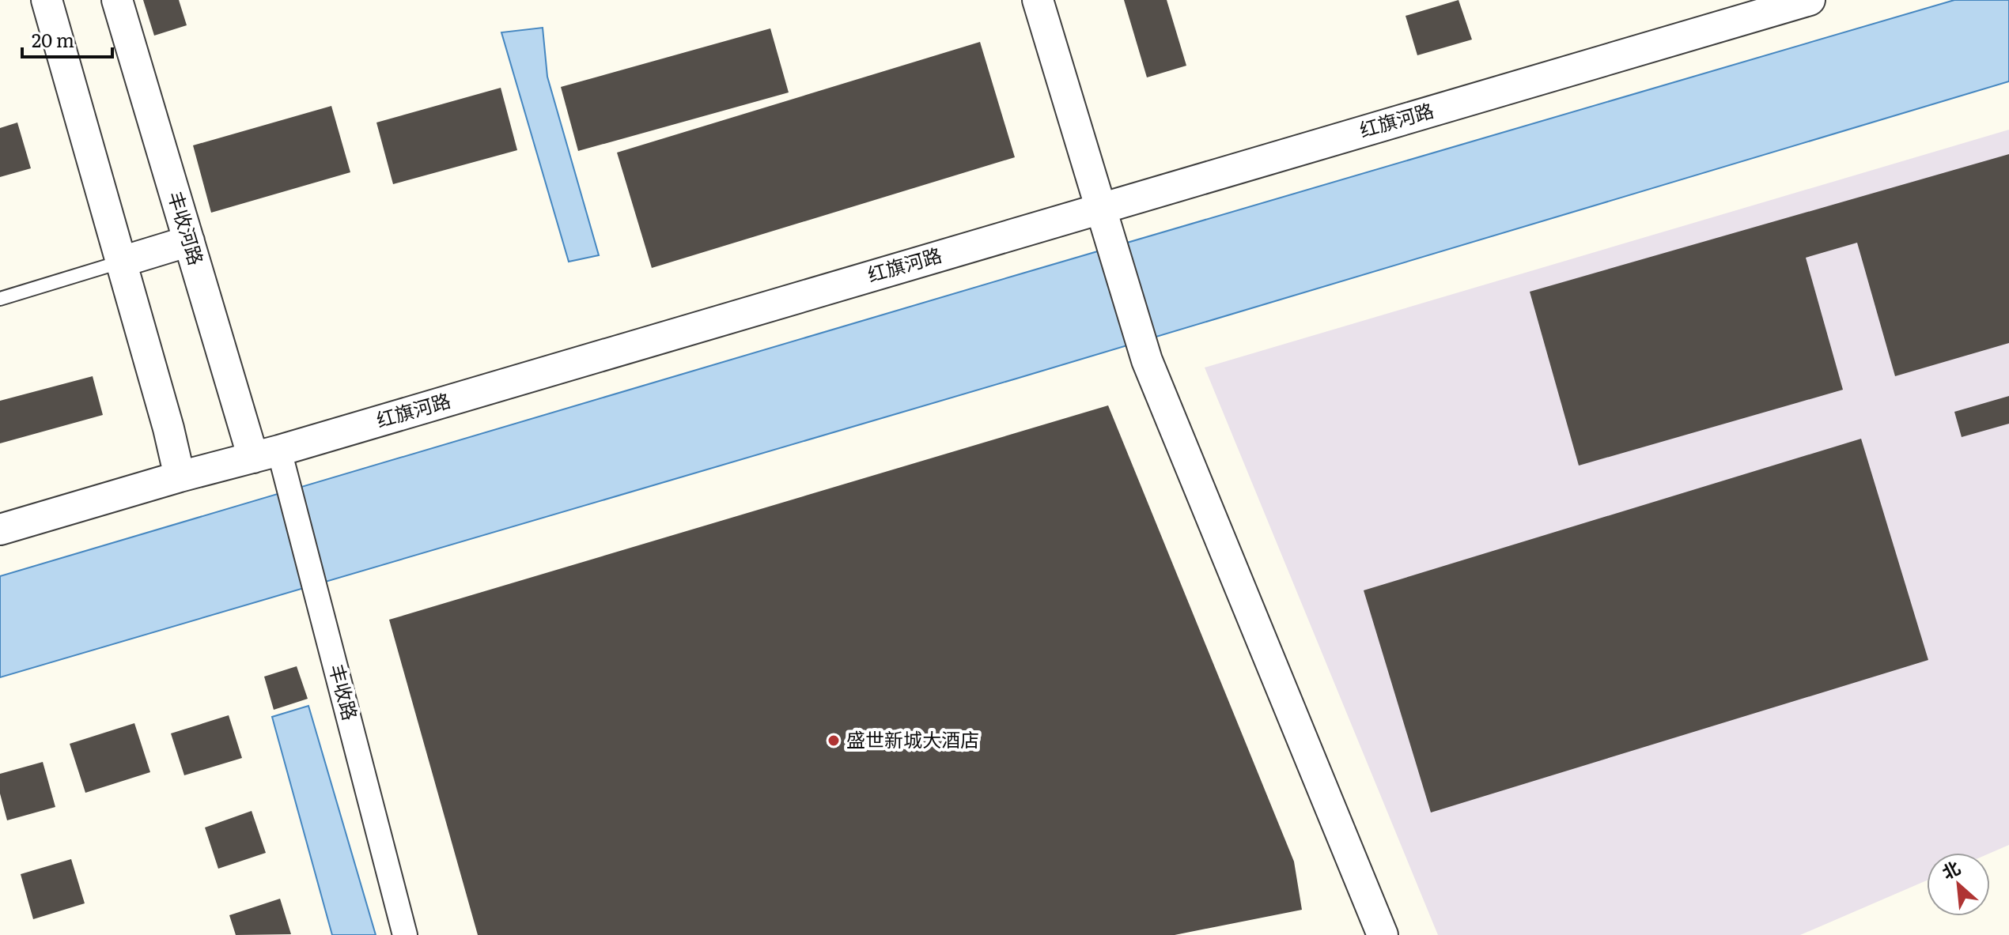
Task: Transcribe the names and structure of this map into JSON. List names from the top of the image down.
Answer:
{
  "streets": {
    "street": ["红旗河路", "丰收河路", "丰收路"]
  },
  "crossings": [
    ["红旗河路", "丰收河路"],
    ["红旗河路", "丰收路"],
    ["丰收河路", "丰收路"]
  ],
  "places": ["盛世新城大酒店"],
  "scale_bar": "20 m",
  "north": "top left"
}
